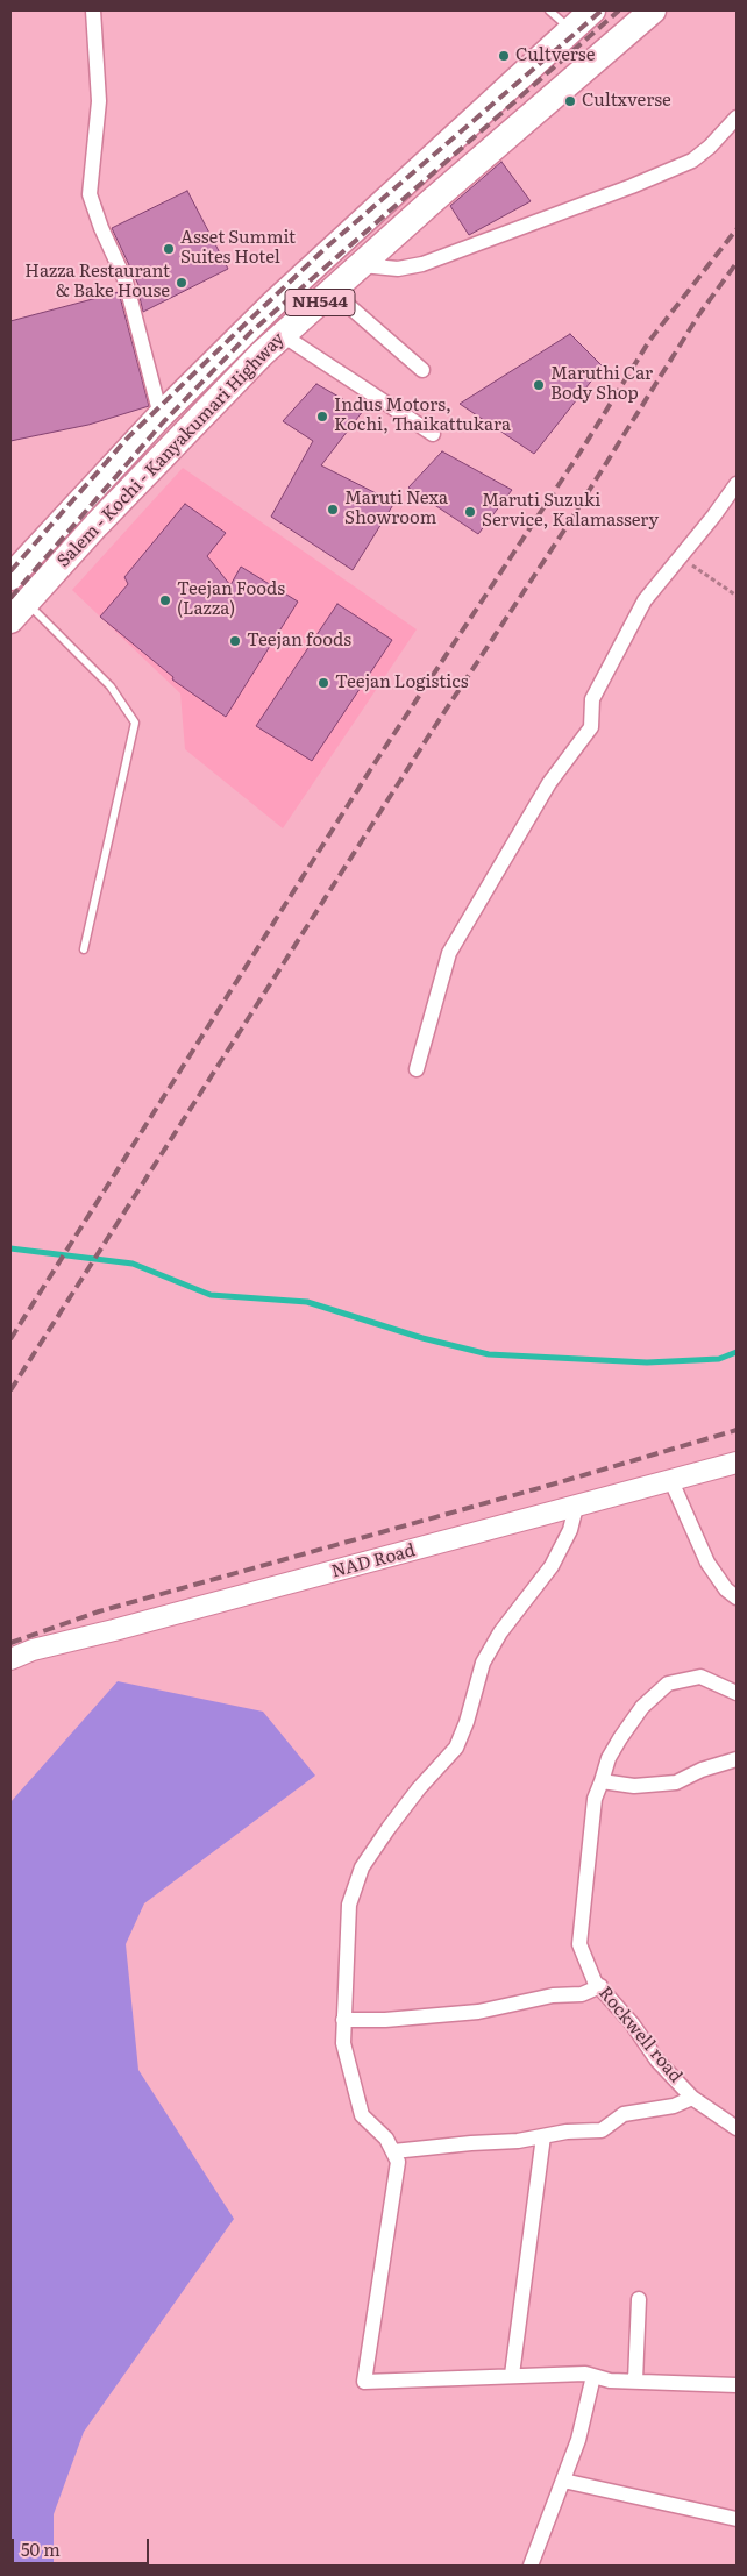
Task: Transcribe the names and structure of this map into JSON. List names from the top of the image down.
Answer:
{
  "streets": {
    "highway": ["NH544", "Salem - Kochi - Kanyakumari Highway"],
    "street": ["NAD Road", "Rockwell road"]
  },
  "places": [
    "Cultverse",
    "Cultxverse",
    "Asset Summit Suites Hotel",
    "Hazza Restaurant & Bake House",
    "Maruthi Car Body Shop",
    "Indus Motors, Kochi, Thaikattukara",
    "Maruti Nexa Showroom",
    "Maruti Suzuki Service, Kalamassery",
    "Teejan Foods (Lazza)",
    "Teejan foods",
    "Teejan Logistics"
  ],
  "scale_bar": "50 m"
}
